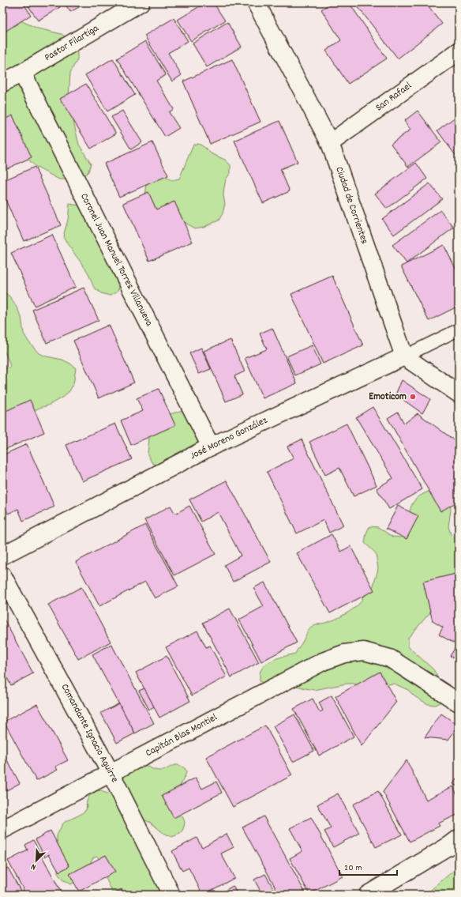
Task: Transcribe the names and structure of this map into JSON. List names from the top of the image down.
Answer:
{
  "streets": {
    "street": [
      "Pastor Filartiga",
      "San Rafael",
      "Ciudad de Corrientes",
      "Coronel Juan Manuel Torres Villanueva",
      "José Moreno González",
      "Comandante Ignacio Aguirre",
      "Capitán Blas Montiel"
    ]
  },
  "crossings": [
    ["Pastor Filartiga", "Coronel Juan Manuel Torres Villanueva"],
    ["San Rafael", "Ciudad de Corrientes"],
    ["Ciudad de Corrientes", "José Moreno González"],
    ["Coronel Juan Manuel Torres Villanueva", "José Moreno González"],
    ["Comandante Ignacio Aguirre", "Capitán Blas Montiel"]
  ],
  "places": ["Emoticom"],
  "scale_bar": "20 m",
  "north": "bottom left"
}
